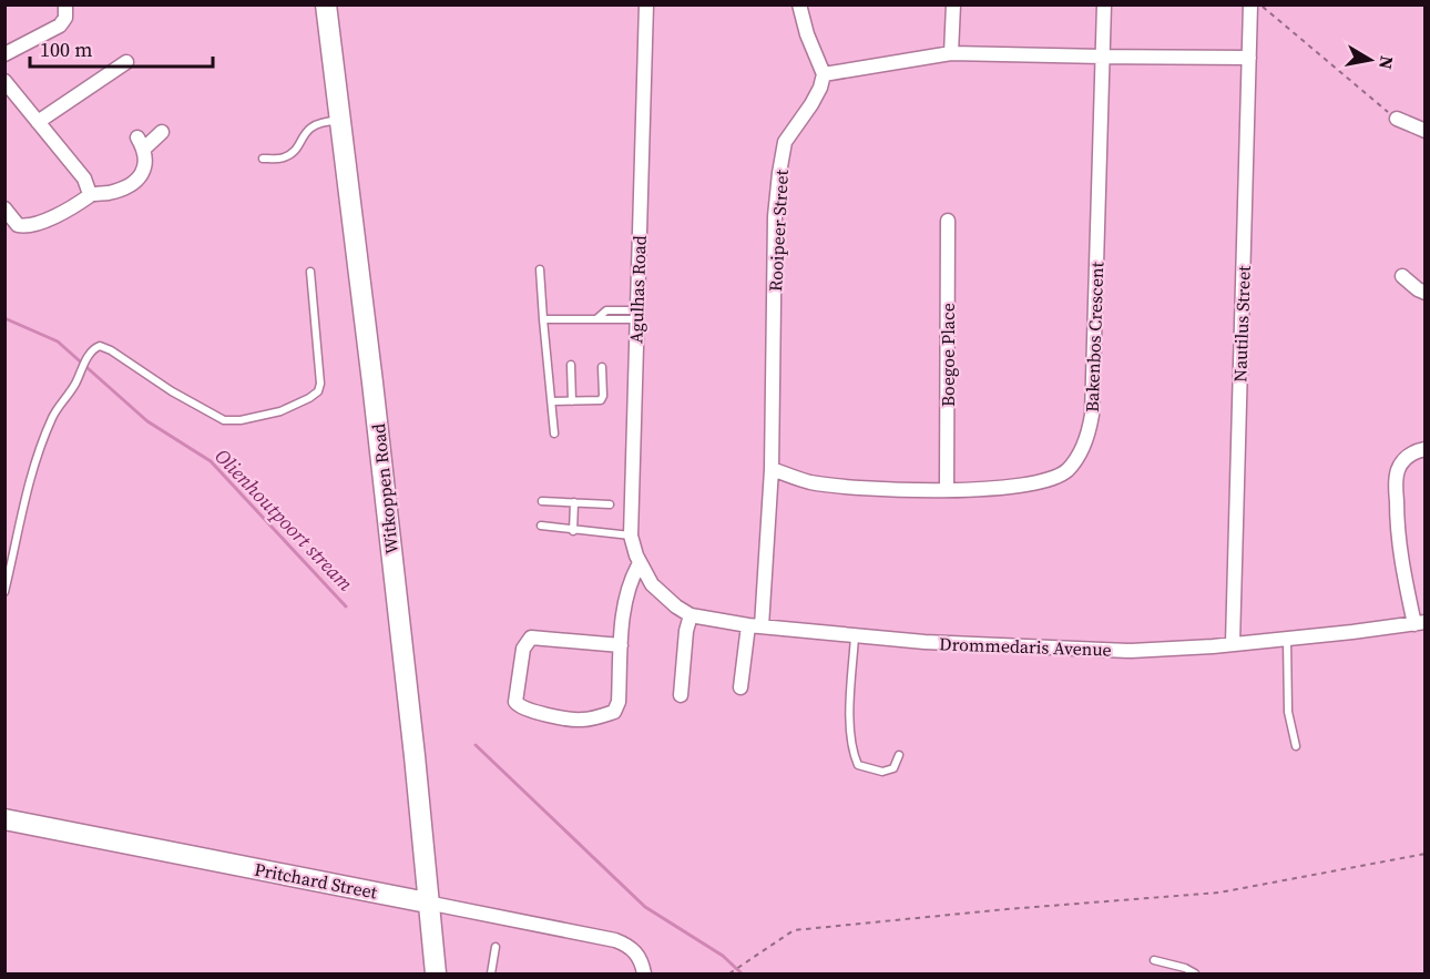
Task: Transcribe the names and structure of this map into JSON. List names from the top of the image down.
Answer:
{
  "streets": {
    "main road": ["Witkoppen Road", "Pritchard Street"],
    "street": [
      "Rooipeer Street",
      "Agulhas Road",
      "Nautilus Street",
      "Bakenbos Crescent",
      "Boegoe Place",
      "Drommedaris Avenue"
    ]
  },
  "crossings": [
    ["Rooipeer Street", "Bakenbos Crescent"],
    ["Rooipeer Street", "Drommedaris Avenue"],
    ["Agulhas Road", "Drommedaris Avenue"],
    ["Nautilus Street", "Drommedaris Avenue"],
    ["Bakenbos Crescent", "Boegoe Place"],
    ["Witkoppen Road", "Pritchard Street"]
  ],
  "water": ["Olienhoutpoort stream"],
  "scale_bar": "100 m",
  "north": "right"
}
